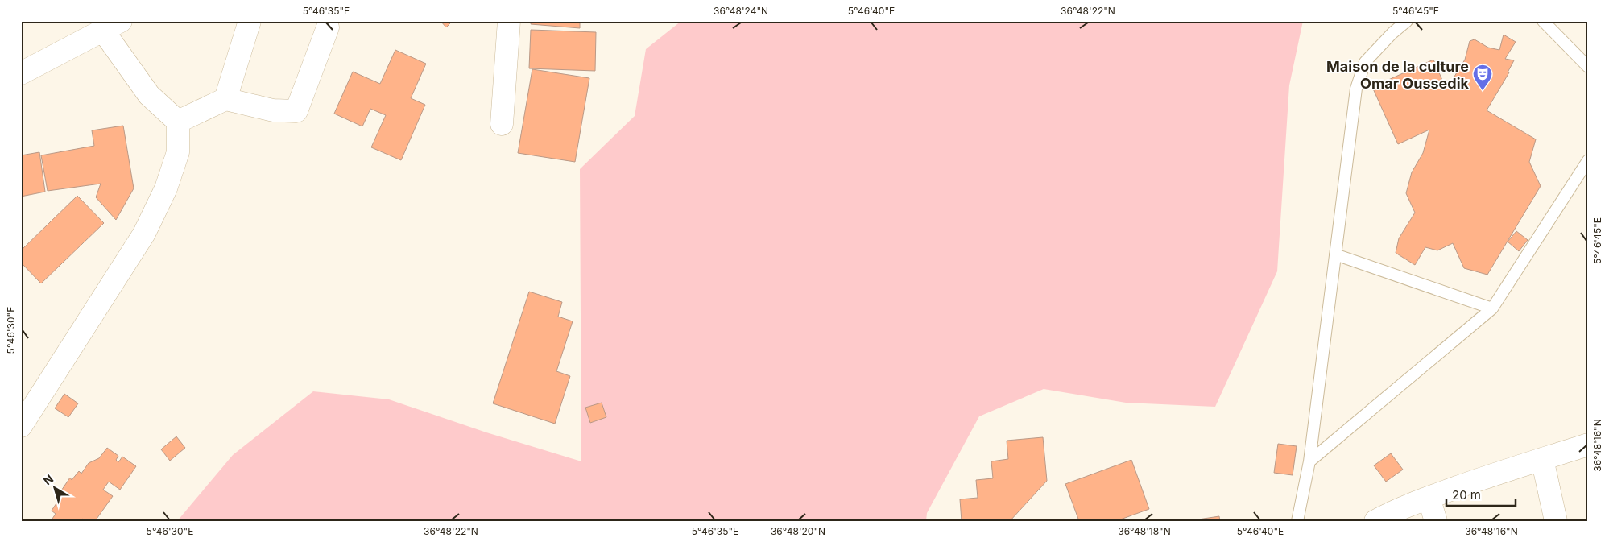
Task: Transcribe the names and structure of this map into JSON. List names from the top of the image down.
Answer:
{
  "places": {
    "theatre": ["Maison de la culture Omar Oussedik"]
  },
  "scale_bar": "20 m",
  "north": "top left",
  "coordinates": [
    "5°46'35\"E",
    "36°48'24\"N",
    "5°46'40\"E",
    "36°48'22\"N",
    "5°46'45\"E",
    "5°46'30\"E",
    "36°48'16\"N",
    "36°48'20\"N",
    "36°48'18\"N"
  ]
}
